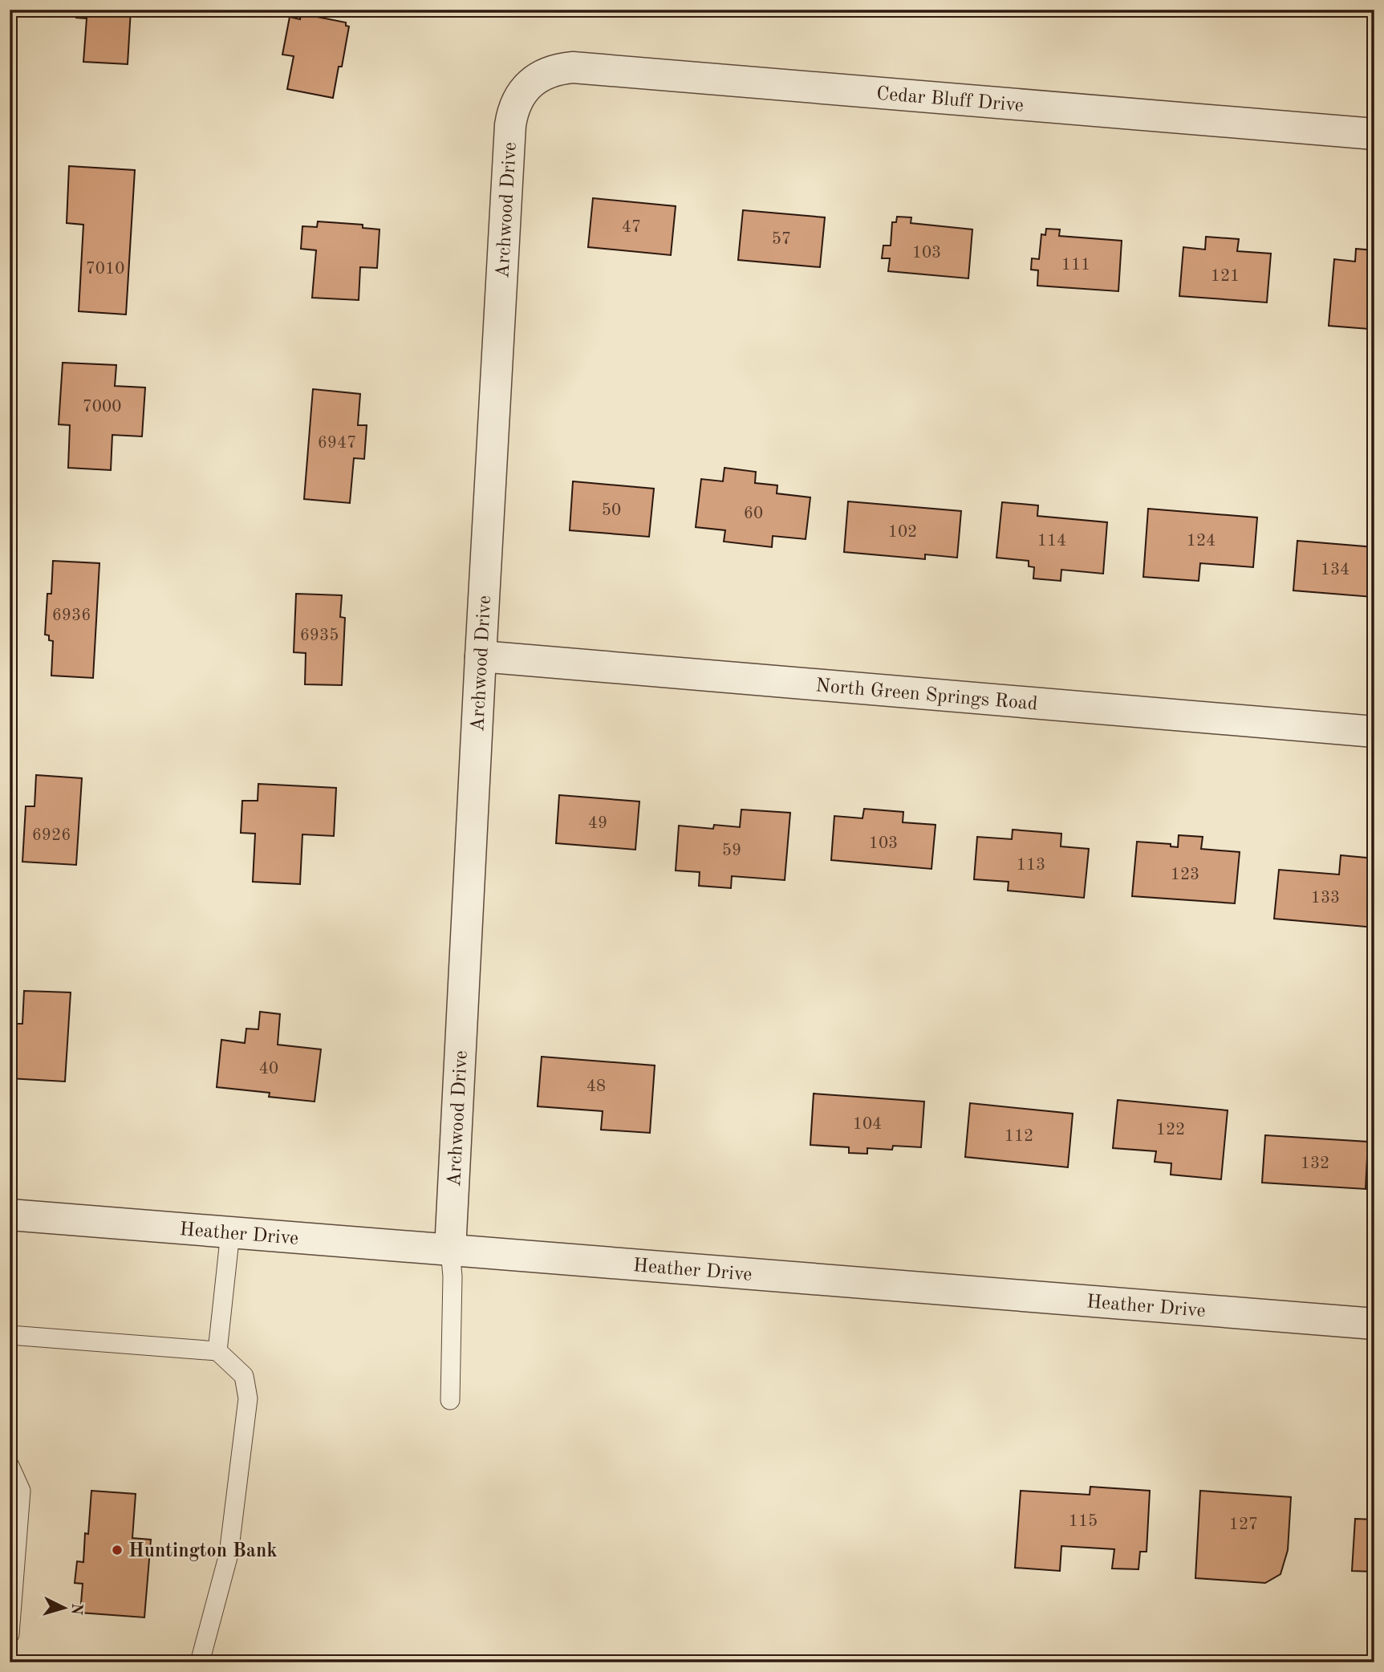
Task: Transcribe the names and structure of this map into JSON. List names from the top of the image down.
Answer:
{
  "streets": {
    "street": [
      "Cedar Bluff Drive",
      "Archwood Drive",
      "North Green Springs Road",
      "Heather Drive"
    ]
  },
  "crossings": [
    ["Cedar Bluff Drive", "Archwood Drive"],
    ["Archwood Drive", "North Green Springs Road"],
    ["Archwood Drive", "Heather Drive"]
  ],
  "places": ["Huntington Bank"],
  "house_numbers": [
    "47",
    "57",
    "103",
    "111",
    "7010",
    "121",
    "7000",
    "6947",
    "50",
    "60",
    "102",
    "114",
    "124",
    "134",
    "6936",
    "6935",
    "49",
    "6926",
    "103",
    "59",
    "113",
    "123",
    "133",
    "40",
    "48",
    "104",
    "122",
    "112",
    "132",
    "115",
    "127"
  ],
  "north": "right"
}
